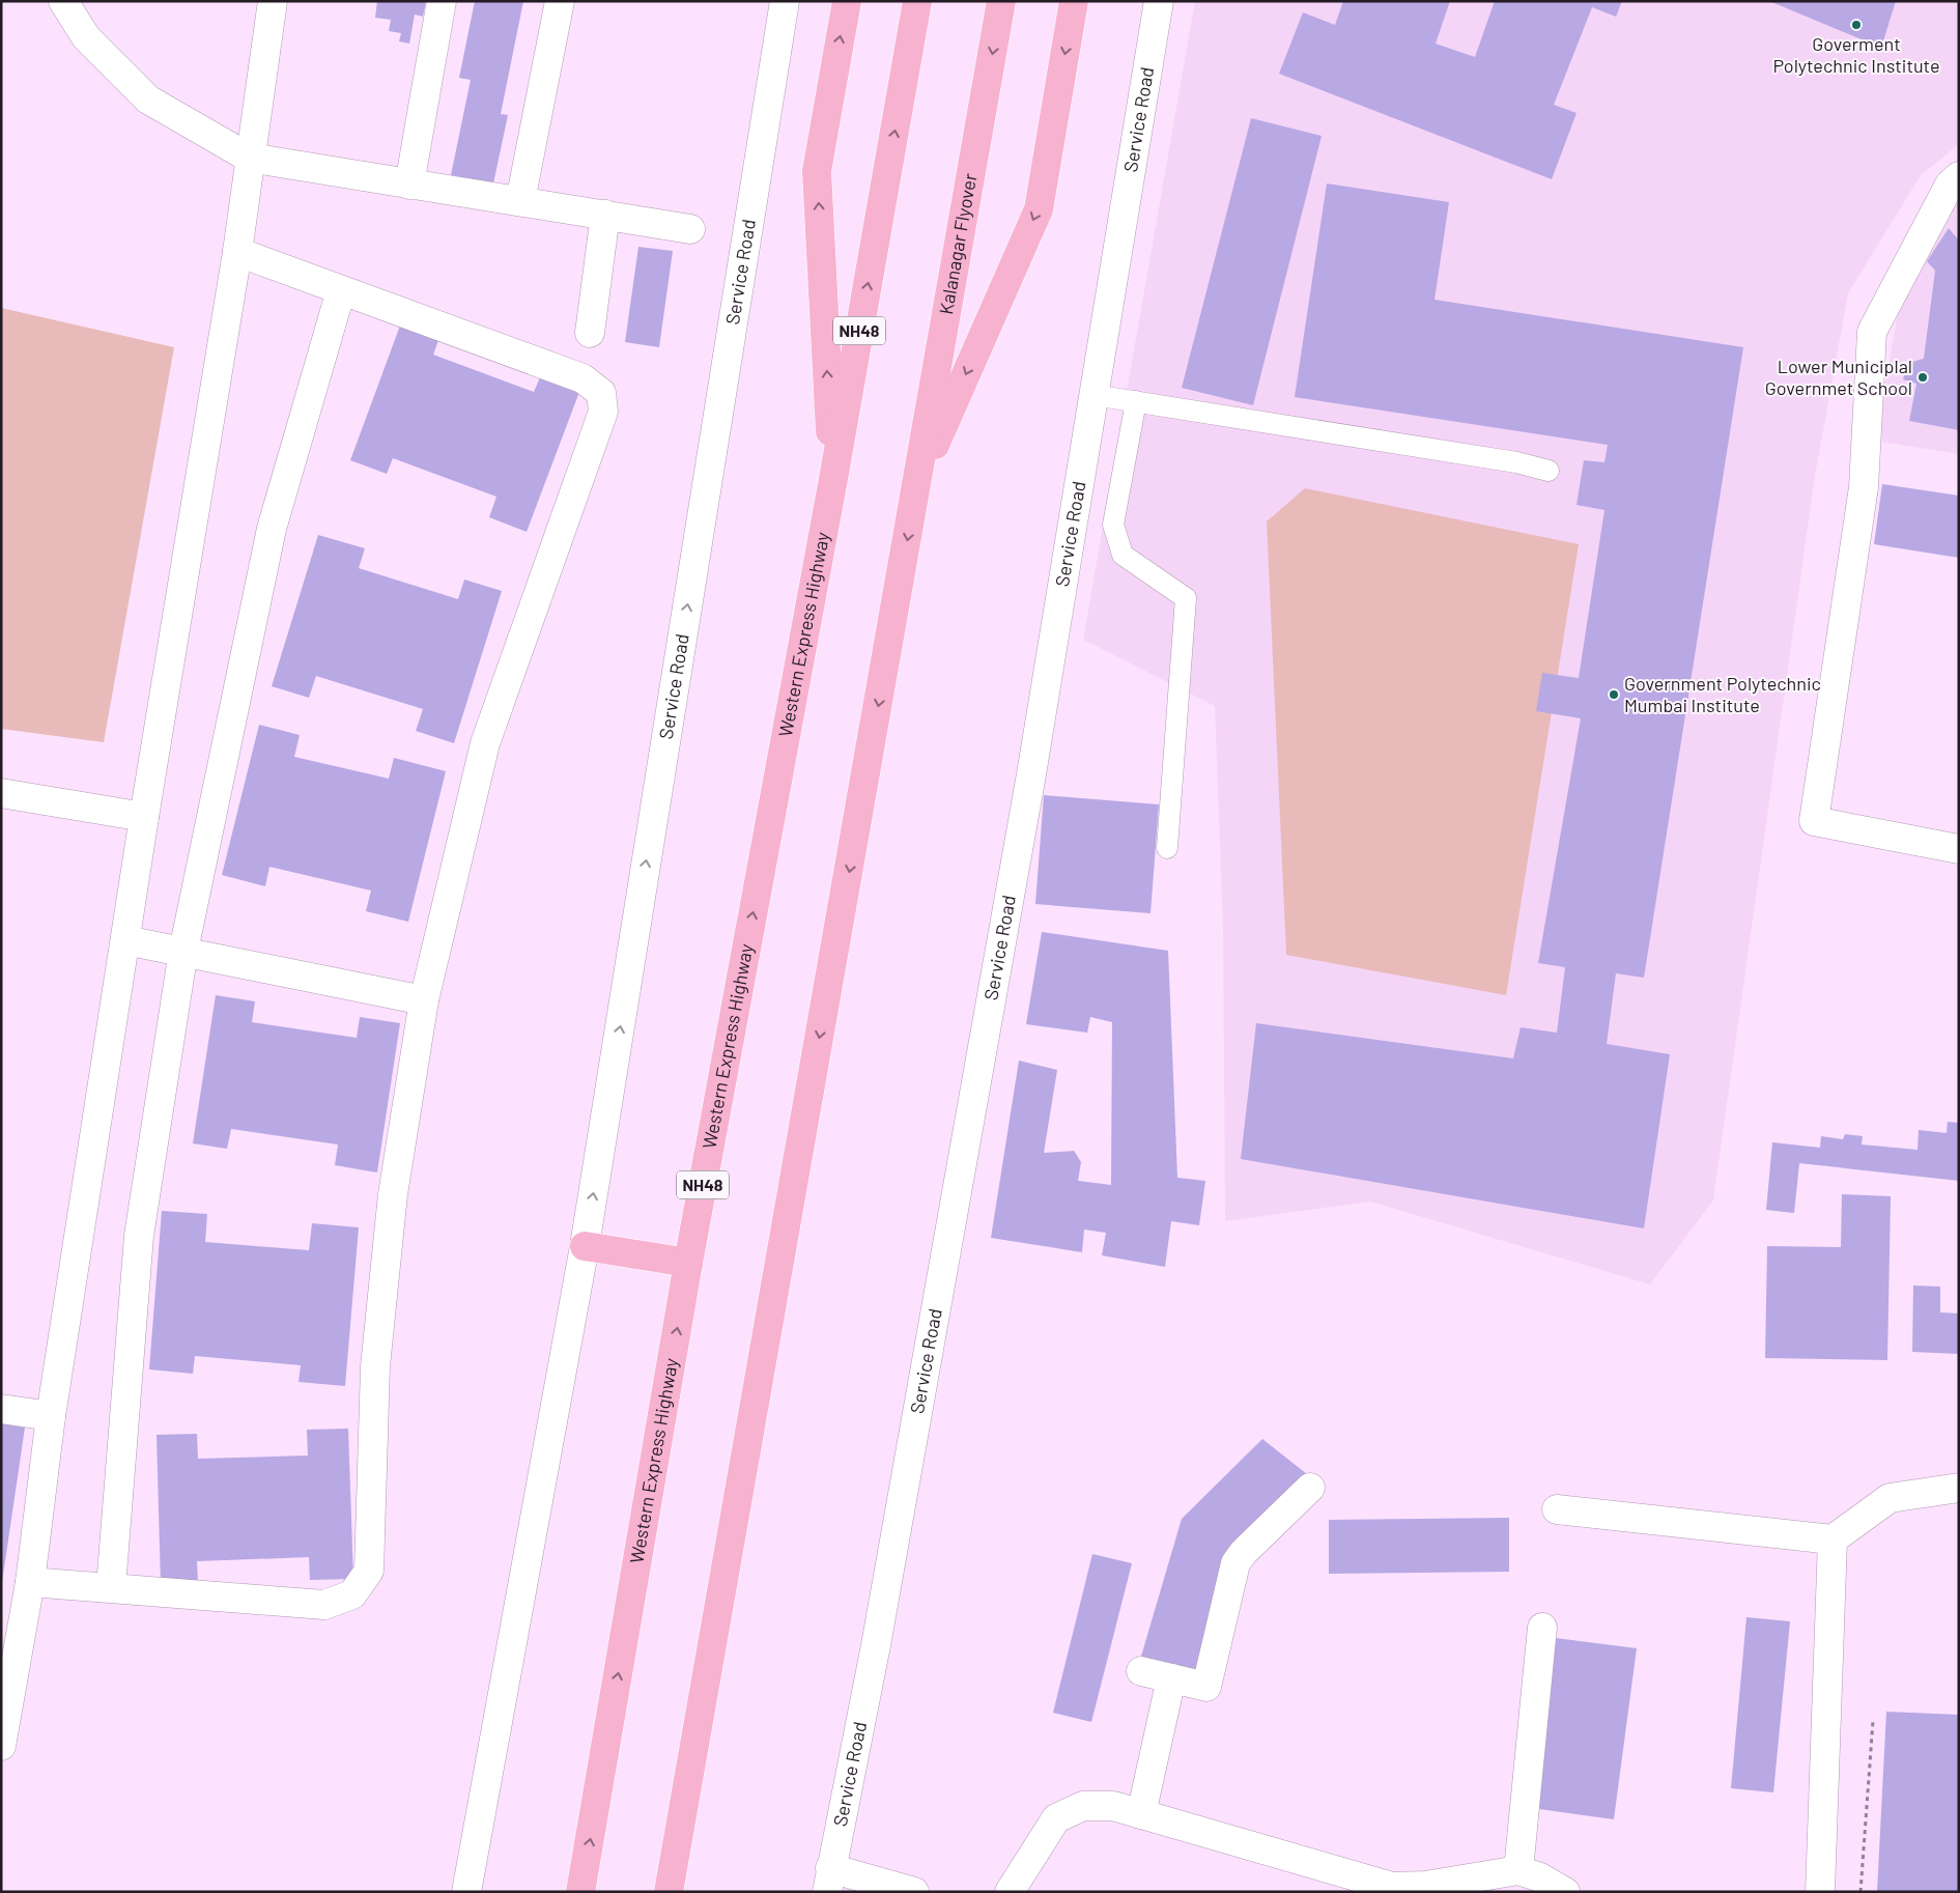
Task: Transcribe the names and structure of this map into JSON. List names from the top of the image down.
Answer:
{
  "streets": {
    "highway": ["Kalanagar Flyover", "NH48", "Western Express Highway"],
    "street": ["Service Road"]
  },
  "crossings": [
    ["NH48", "Western Express Highway"]
  ],
  "places": ["Goverment Polytechnic Institute", "Lower Municiplal Governmet School", "Government Polytechnic Mumbai Institute"]
}
